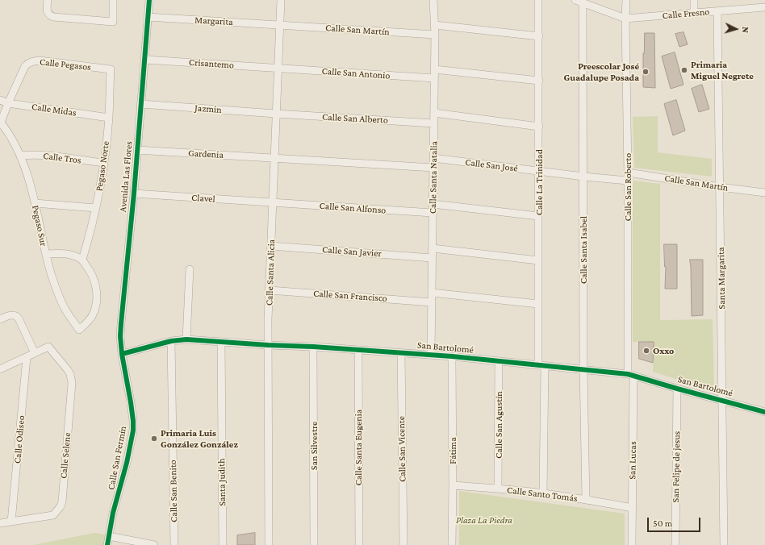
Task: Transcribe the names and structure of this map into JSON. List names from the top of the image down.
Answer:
{
  "streets": {
    "street": [
      "Calle Fresno",
      "Margarita",
      "Calle San Martín",
      "Crisantemo",
      "Calle Pegasos",
      "Calle San Antonio",
      "Jazmin",
      "Calle Midas",
      "Calle San Alberto",
      "Gardenia",
      "Calle Tros",
      "Calle San José",
      "Pegaso Norte",
      "Avenida Las Flores",
      "Calle Santa Natalia",
      "Calle La Trinidad",
      "Calle San Roberto",
      "Clavel",
      "Calle San Alfonso",
      "Pegaso Sur",
      "Calle Santa Isabel",
      "Calle San Javier",
      "Calle Santa Alicia",
      "Santa Margarita",
      "Calle San Francisco",
      "San Bartolomé",
      "Calle San Agustín",
      "Calle Odiseo",
      "San Silvestre",
      "Calle Santa Eugenia",
      "Calle San Vicente",
      "Fátima",
      "Calle Selene",
      "Calle San Fermín",
      "San Lucas",
      "San Felipe de jesus",
      "Santa Judith",
      "Calle San Benito",
      "Calle Santo Tomás"
    ]
  },
  "crossings": [
    ["Calle Fresno", "Calle San Roberto"],
    ["Calle Fresno", "Santa Margarita"],
    ["Margarita", "Calle San Martín"],
    ["Margarita", "Avenida Las Flores"],
    ["Margarita", "Calle Santa Alicia"],
    ["Calle San Martín", "Calle Santa Natalia"],
    ["Calle San Martín", "Calle San Roberto"],
    ["Calle San Martín", "Calle Santa Alicia"],
    ["Calle San Martín", "Santa Margarita"],
    ["Crisantemo", "Calle San Antonio"],
    ["Crisantemo", "Avenida Las Flores"],
    ["Crisantemo", "Calle Santa Alicia"],
    ["Calle Pegasos", "Calle Midas"],
    ["Calle Pegasos", "Pegaso Norte"],
    ["Calle Pegasos", "Pegaso Sur"],
    ["Calle San Antonio", "Calle Santa Natalia"],
    ["Calle San Antonio", "Calle Santa Alicia"],
    ["Jazmin", "Calle San Alberto"],
    ["Jazmin", "Avenida Las Flores"],
    ["Jazmin", "Calle Santa Alicia"],
    ["Calle Midas", "Pegaso Norte"],
    ["Calle San Alberto", "Calle Santa Natalia"],
    ["Calle San Alberto", "Calle Santa Alicia"],
    ["Gardenia", "Avenida Las Flores"],
    ["Gardenia", "Calle Santa Alicia"],
    ["Calle Tros", "Pegaso Norte"],
    ["Calle Tros", "Pegaso Sur"],
    ["Calle San José", "Calle Santa Natalia"],
    ["Calle San José", "Calle La Trinidad"],
    ["Calle San José", "Calle San Roberto"],
    ["Calle San José", "Calle Santa Isabel"],
    ["Pegaso Norte", "Pegaso Sur"],
    ["Avenida Las Flores", "Clavel"],
    ["Avenida Las Flores", "San Bartolomé"],
    ["Avenida Las Flores", "Calle San Fermín"],
    ["Calle Santa Natalia", "Calle San Alfonso"],
    ["Calle Santa Natalia", "Calle San Javier"],
    ["Calle Santa Natalia", "Calle San Francisco"],
    ["Calle Santa Natalia", "San Bartolomé"],
    ["Calle La Trinidad", "San Bartolomé"],
    ["Calle La Trinidad", "Calle Santo Tomás"],
    ["Calle San Roberto", "San Bartolomé"],
    ["Calle San Roberto", "San Lucas"],
    ["Clavel", "Calle San Alfonso"],
    ["Clavel", "Calle Santa Alicia"],
    ["Calle San Alfonso", "Calle Santa Alicia"],
    ["Calle Santa Isabel", "San Bartolomé"],
    ["Calle Santa Isabel", "Calle Santo Tomás"],
    ["Calle San Javier", "Calle Santa Alicia"],
    ["Calle Santa Alicia", "Calle San Francisco"],
    ["Calle Santa Alicia", "San Bartolomé"],
    ["Santa Margarita", "San Bartolomé"],
    ["San Bartolomé", "Calle San Agustín"],
    ["San Bartolomé", "San Silvestre"],
    ["San Bartolomé", "Calle Santa Eugenia"],
    ["San Bartolomé", "Calle San Vicente"],
    ["San Bartolomé", "Fátima"],
    ["San Bartolomé", "Calle San Fermín"],
    ["San Bartolomé", "San Lucas"],
    ["San Bartolomé", "San Felipe de jesus"],
    ["San Bartolomé", "Santa Judith"],
    ["San Bartolomé", "Calle San Benito"],
    ["Calle San Agustín", "Calle Santo Tomás"],
    ["Calle Odiseo", "Calle Selene"],
    ["Fátima", "Calle Santo Tomás"],
    ["San Lucas", "Calle Santo Tomás"]
  ],
  "parks": ["Plaza La Piedra"],
  "places": [
    "Primaria Miguel Negrete",
    "Preescolar José Guadalupe Posada",
    "Oxxo",
    "Primaria Luis González González"
  ],
  "scale_bar": "50 m",
  "north": "right"
}
